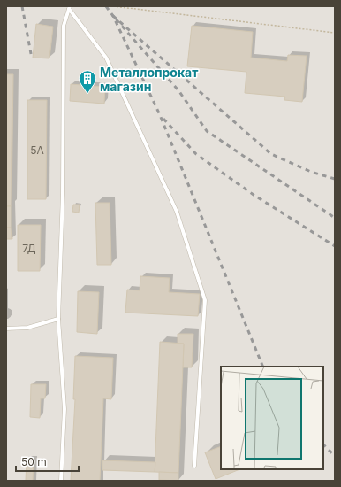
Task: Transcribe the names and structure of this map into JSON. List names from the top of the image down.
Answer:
{
  "places": {
    "building": ["Металлопрокат магазин"]
  },
  "house_numbers": ["5А", "7Д"],
  "scale_bar": "50 m"
}
